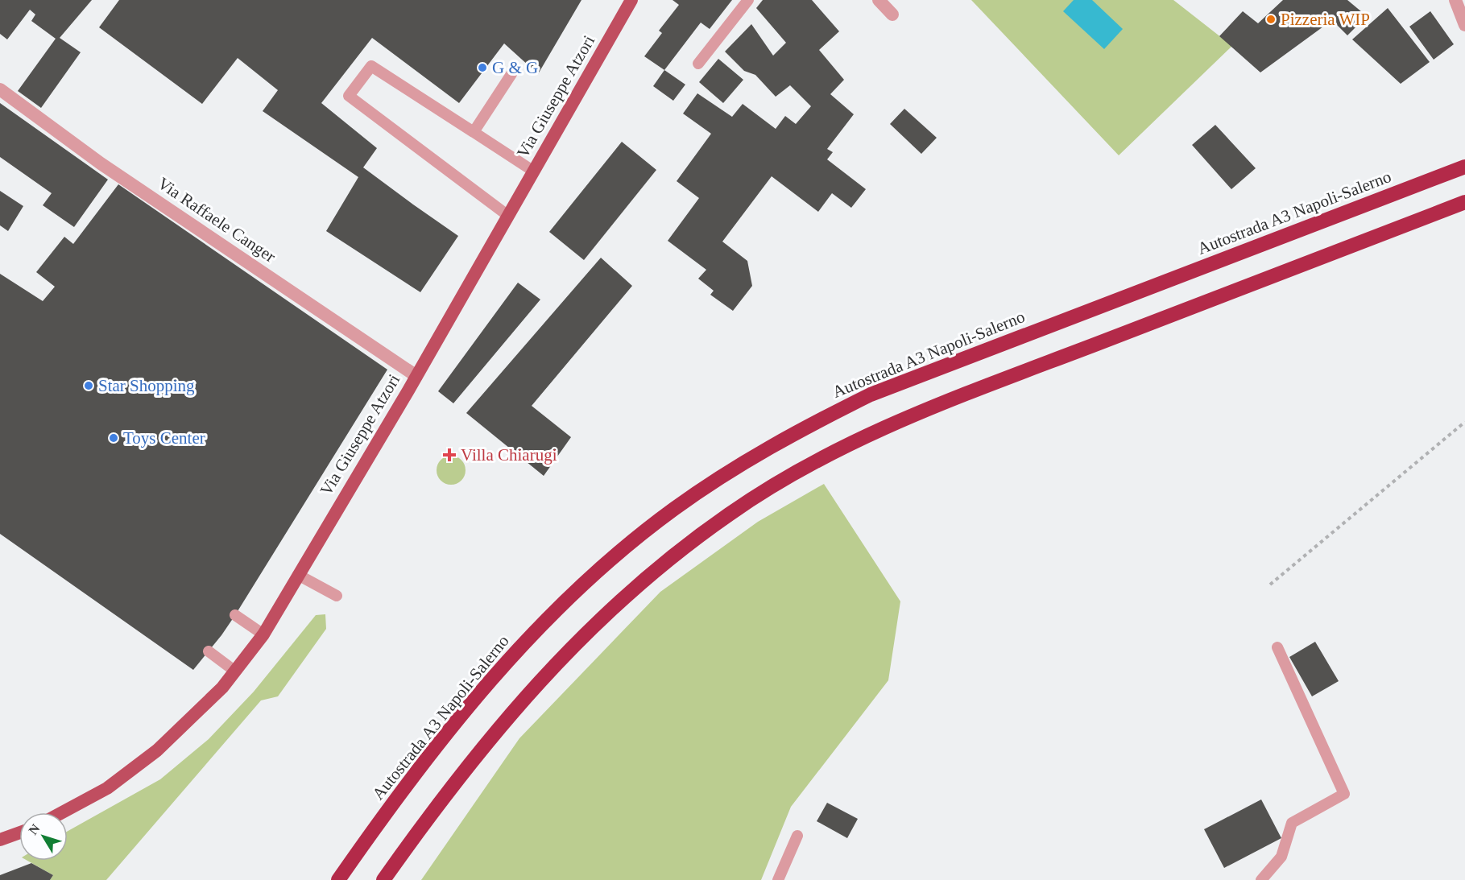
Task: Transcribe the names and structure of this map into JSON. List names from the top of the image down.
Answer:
{
  "streets": {
    "highway": ["Autostrada A3 Napoli-Salerno"],
    "main road": ["Via Giuseppe Atzori"],
    "street": ["Via Raffaele Canger"]
  },
  "crossings": [
    ["Via Giuseppe Atzori", "Via Raffaele Canger"]
  ],
  "places": {
    "other": [
      "Pizzeria WIP",
      "G & G",
      "Star Shopping",
      "Toys Center"
    ],
    "health": ["Villa Chiarugi"]
  },
  "north": "top left"
}
